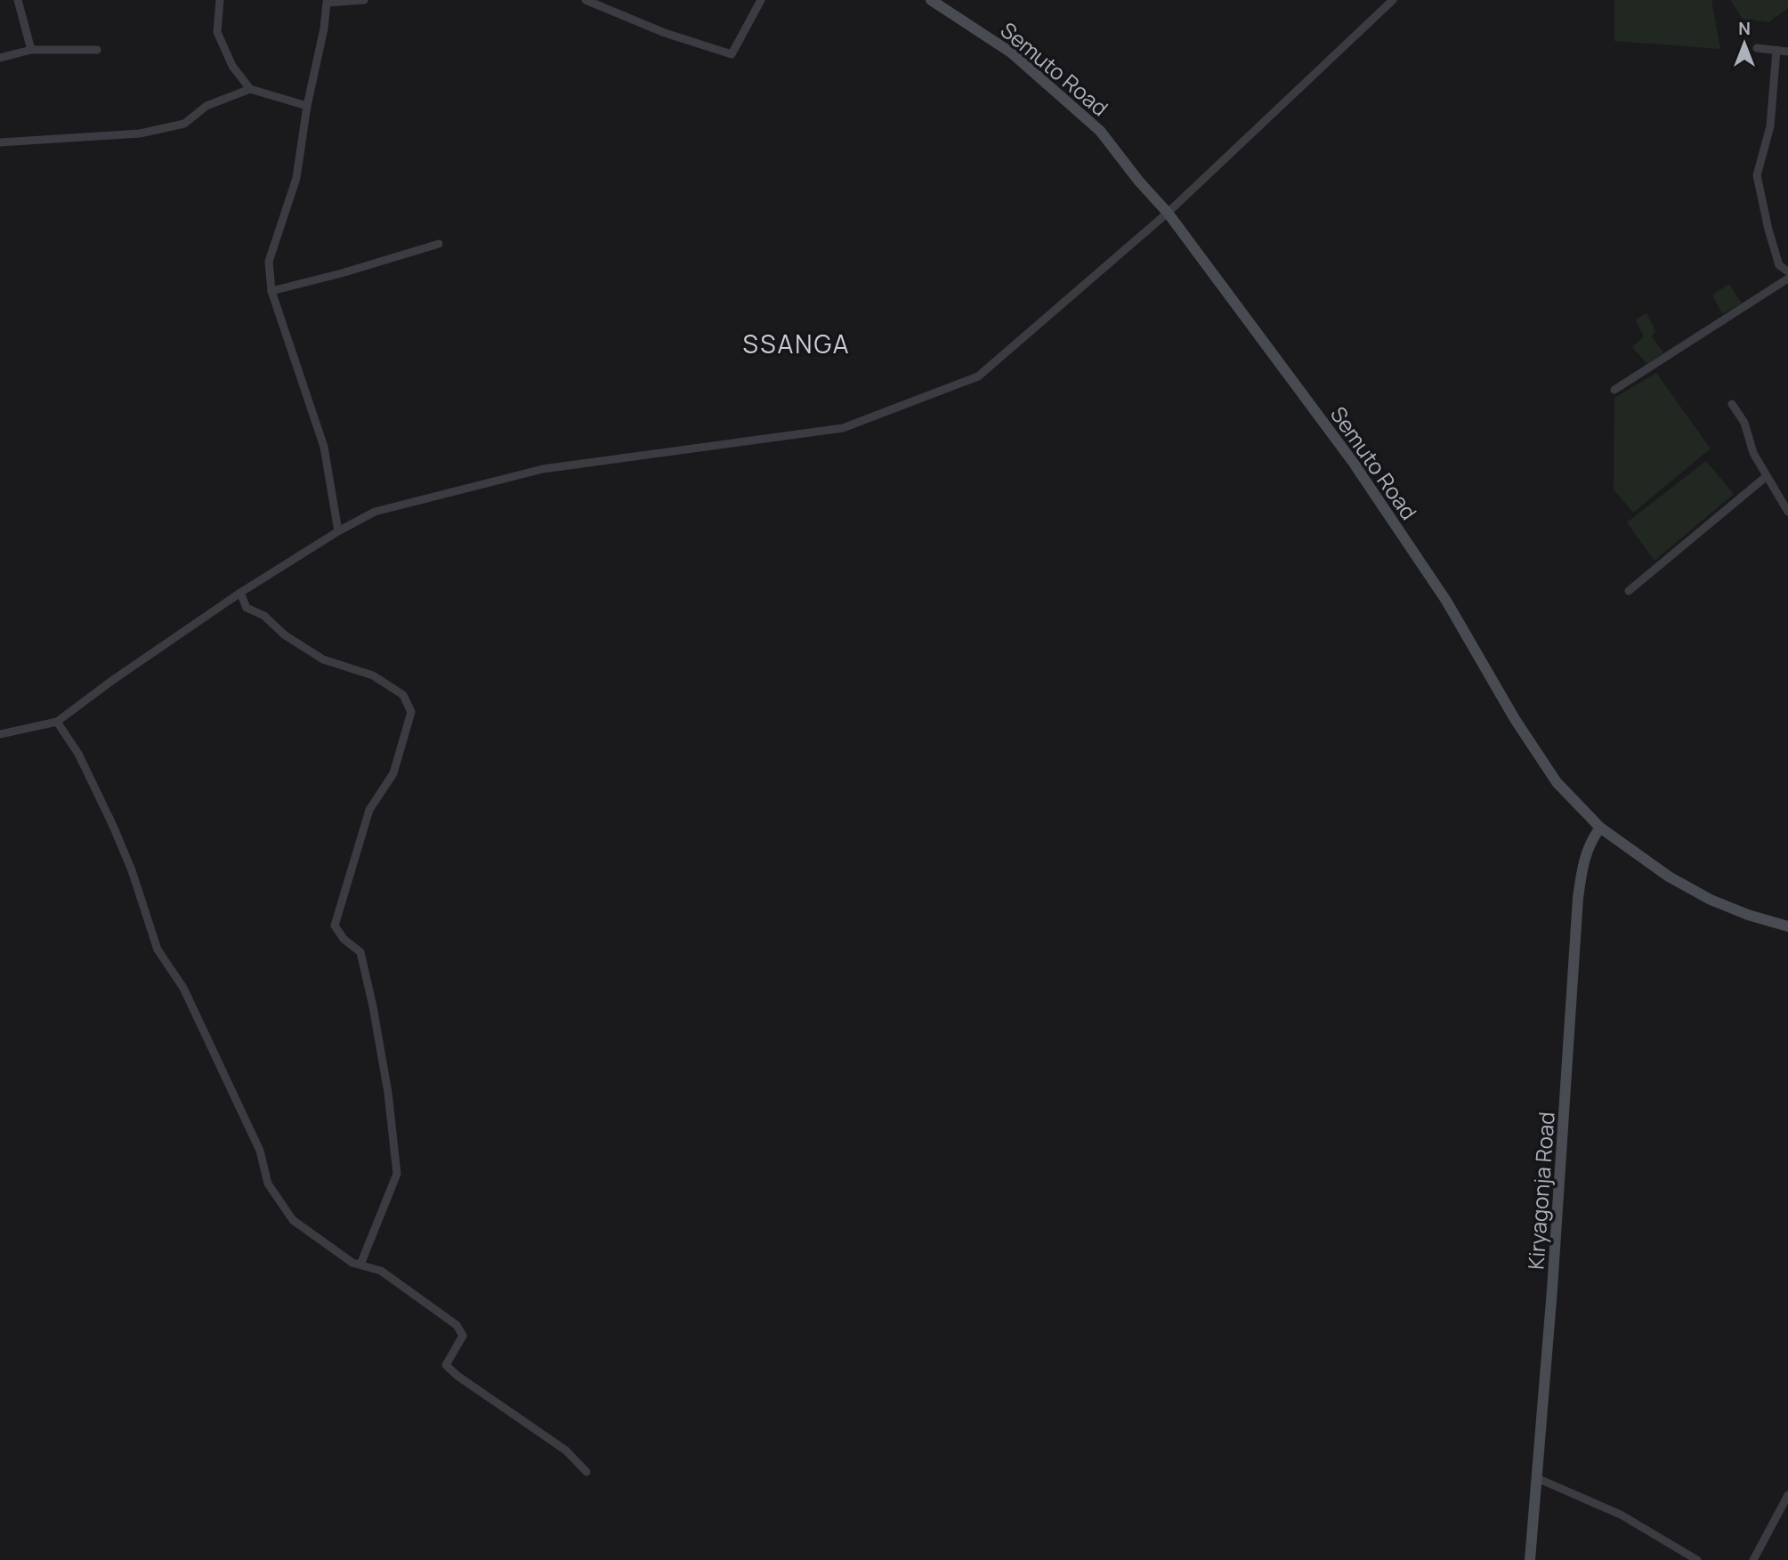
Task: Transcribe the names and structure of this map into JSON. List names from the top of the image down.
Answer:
{
  "streets": {
    "main road": ["Semuto Road", "Kiryagonja Road"]
  },
  "crossings": [
    ["Semuto Road", "Kiryagonja Road"]
  ],
  "districts": ["SSANGA"],
  "north": "top"
}
